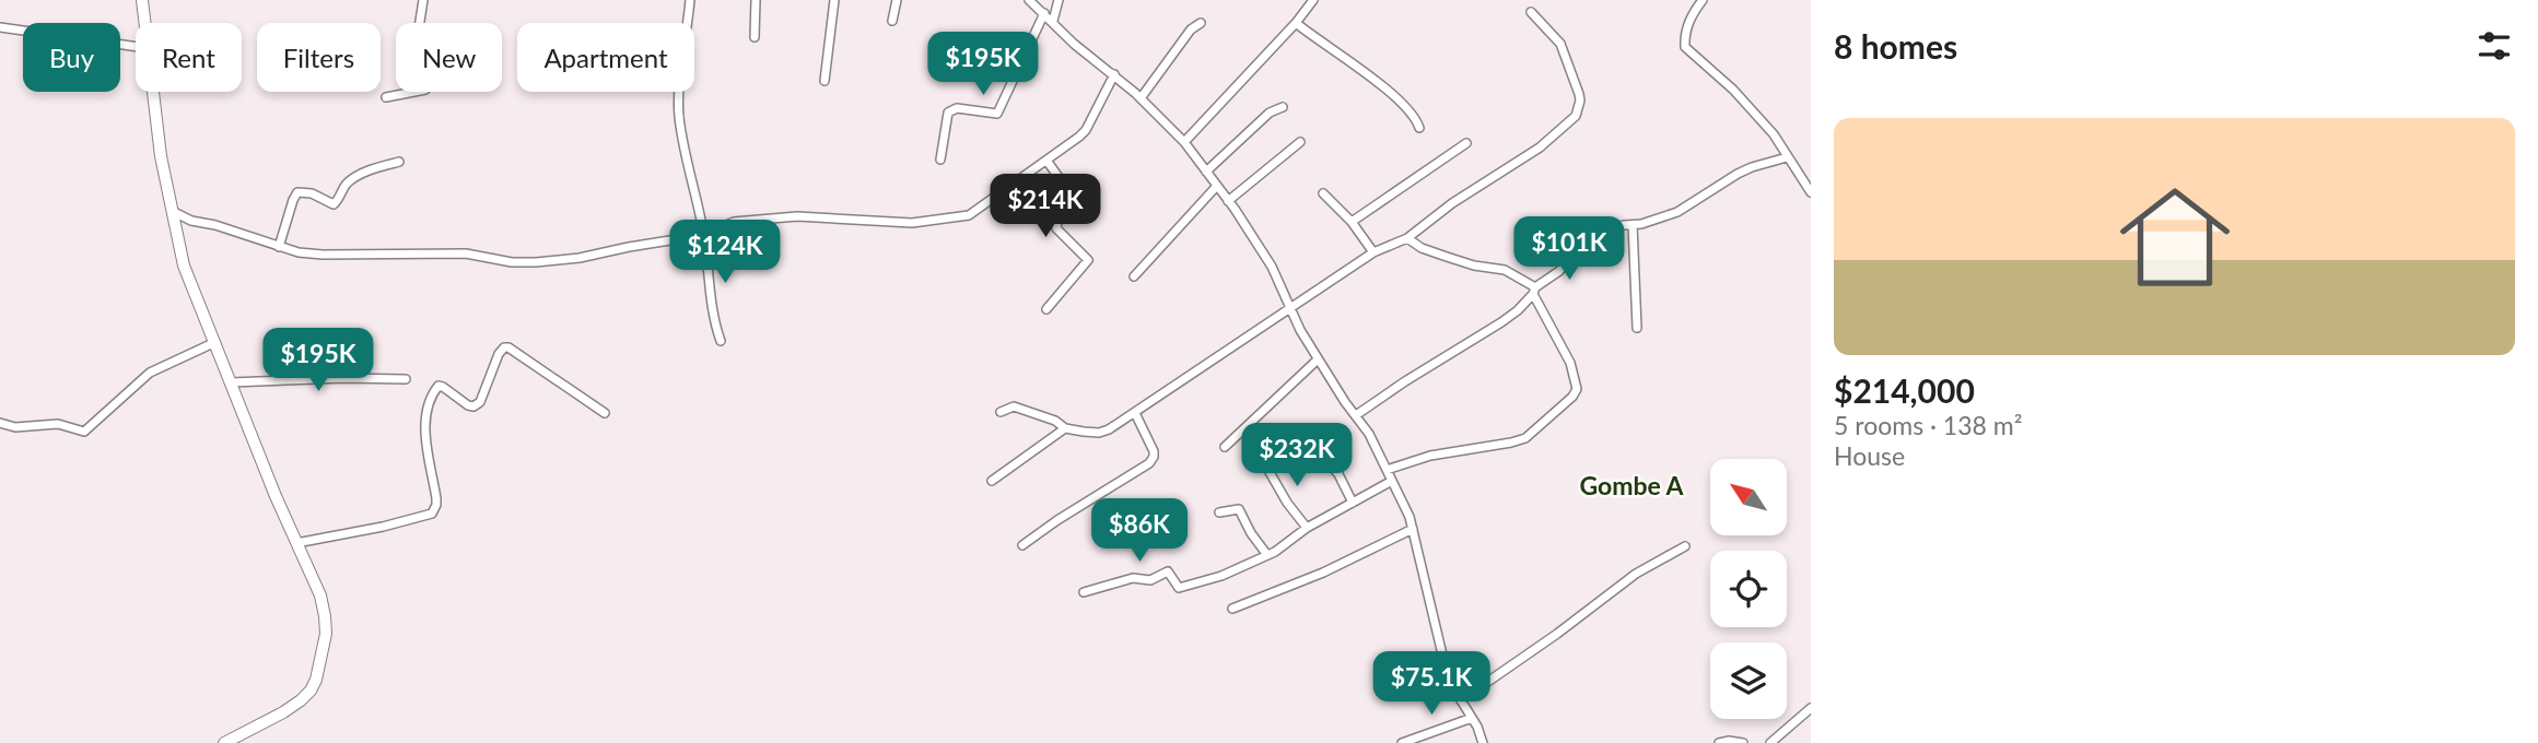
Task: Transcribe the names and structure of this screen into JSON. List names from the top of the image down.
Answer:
{
  "districts": ["Gombe A"],
  "north": "top left",
  "page": {
    "heading": "8 homes",
    "chip": [
      "Buy",
      "Rent",
      "Filters",
      "New",
      "Apartment"
    ],
    "price": [
      "$195K",
      "$214K",
      "$101K",
      "$124K",
      "$195K",
      "$232K",
      "$86K",
      "$75.1K"
    ],
    "list": [
      {
        "name": "$214,000",
        "note": "5 rooms · 138 m² · House"
      }
    ]
  }
}
